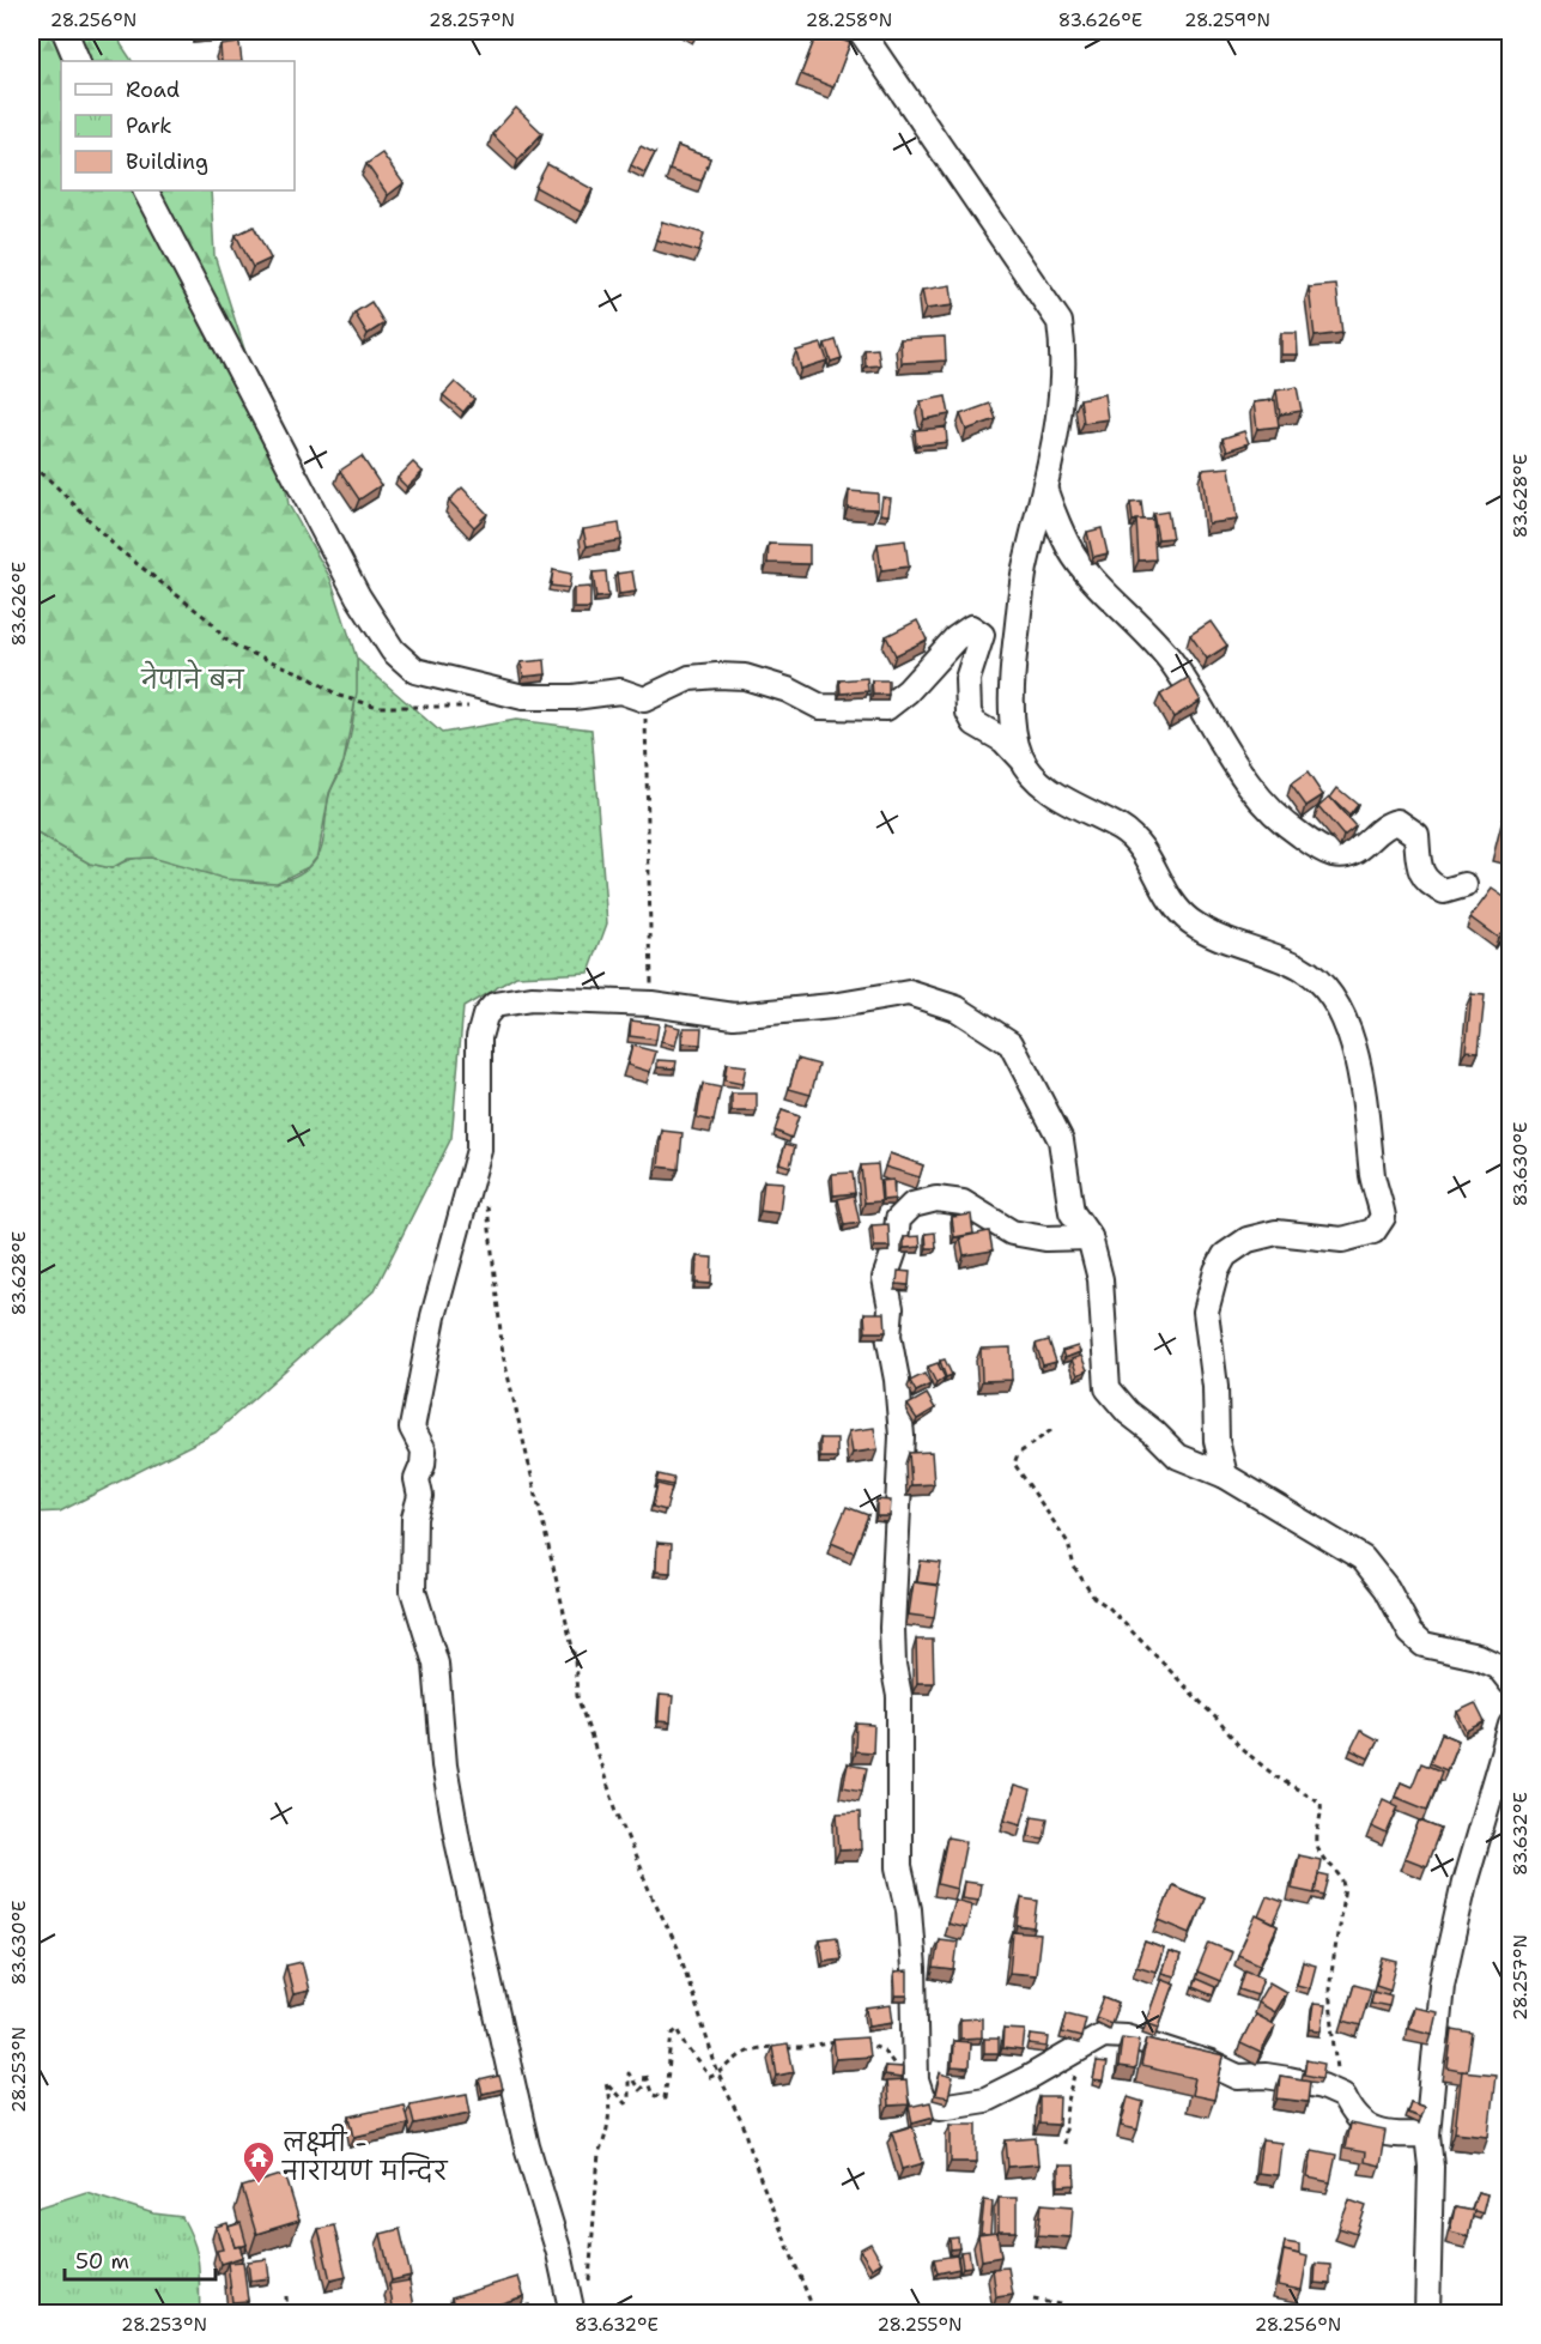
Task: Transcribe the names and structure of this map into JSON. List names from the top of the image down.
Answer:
{
  "parks": ["नेपाने बन"],
  "places": {
    "temple": ["लक्ष्मी - नारायण मन्दिर"]
  },
  "legend": ["Road", "Park", "Building"],
  "scale_bar": "50 m",
  "coordinates": [
    "28.256°N",
    "28.257°N",
    "28.258°N",
    "83.626°E",
    "28.259°N",
    "83.628°E",
    "83.630°E",
    "83.632°E",
    "28.253°N",
    "28.255°N"
  ]
}
